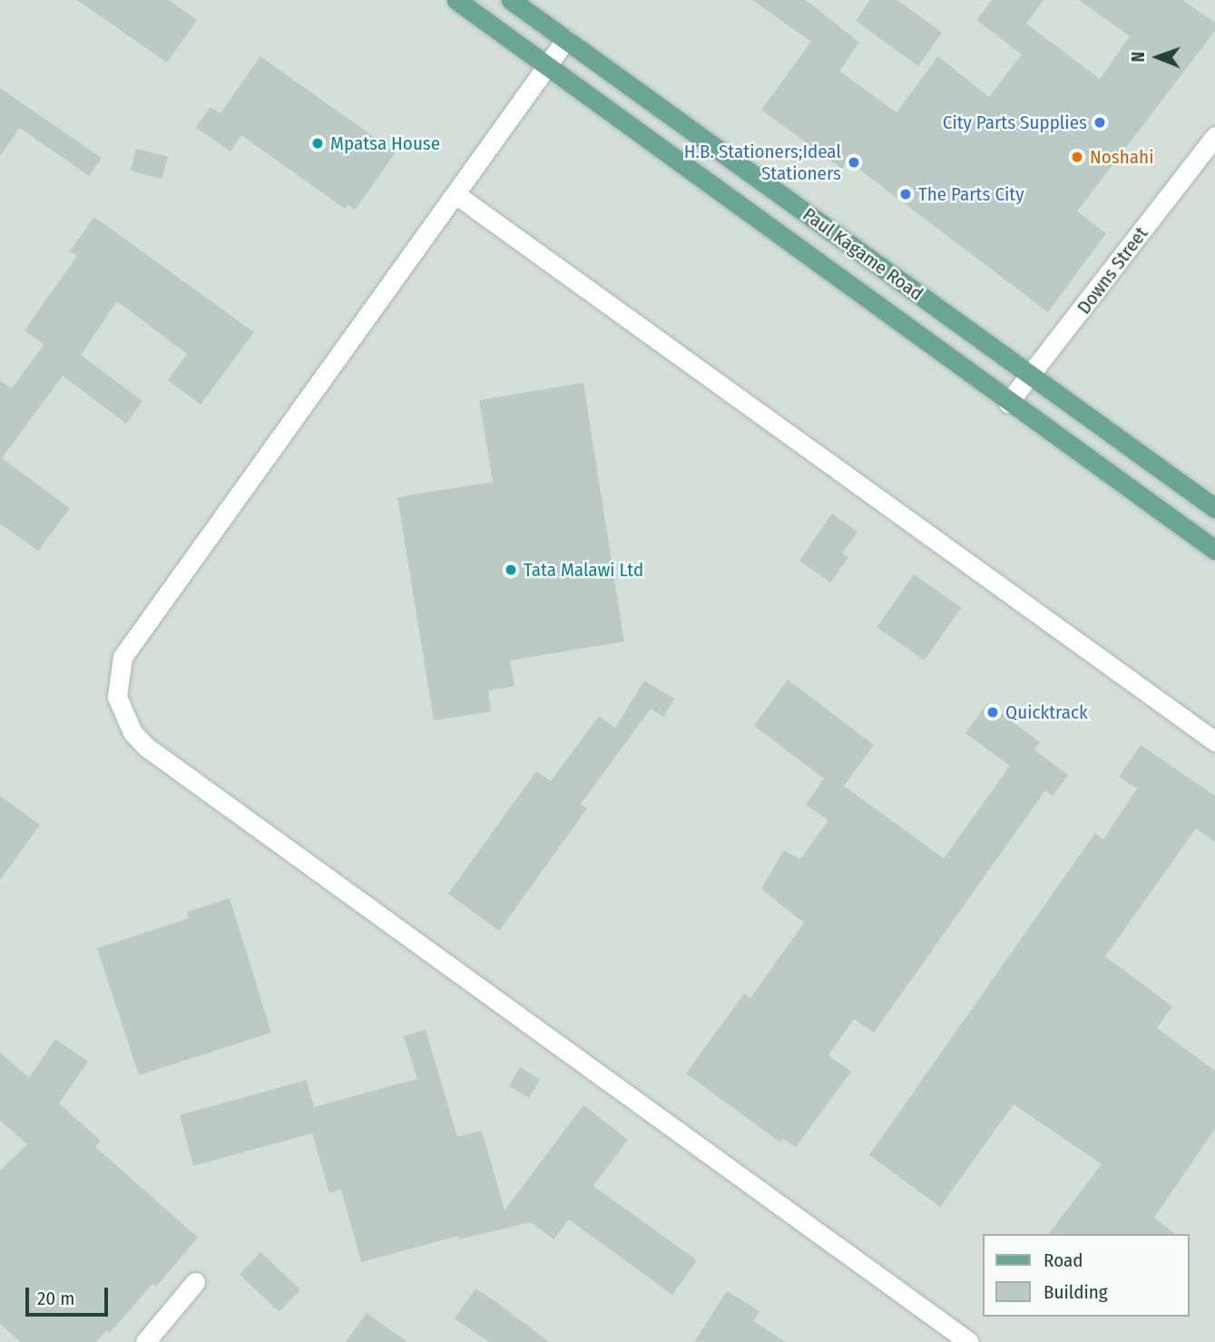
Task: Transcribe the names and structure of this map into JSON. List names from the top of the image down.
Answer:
{
  "streets": {
    "main road": ["Paul Kagame Road"],
    "street": ["Downs Street"]
  },
  "crossings": [
    ["Paul Kagame Road", "Downs Street"]
  ],
  "places": [
    "City Parts Supplies",
    "Mpatsa House",
    "Noshahi",
    "H.B. Stationers;Ideal Stationers",
    "The Parts City",
    "Tata Malawi Ltd",
    "Quicktrack"
  ],
  "legend": ["Road", "Building"],
  "scale_bar": "20 m",
  "north": "left"
}
